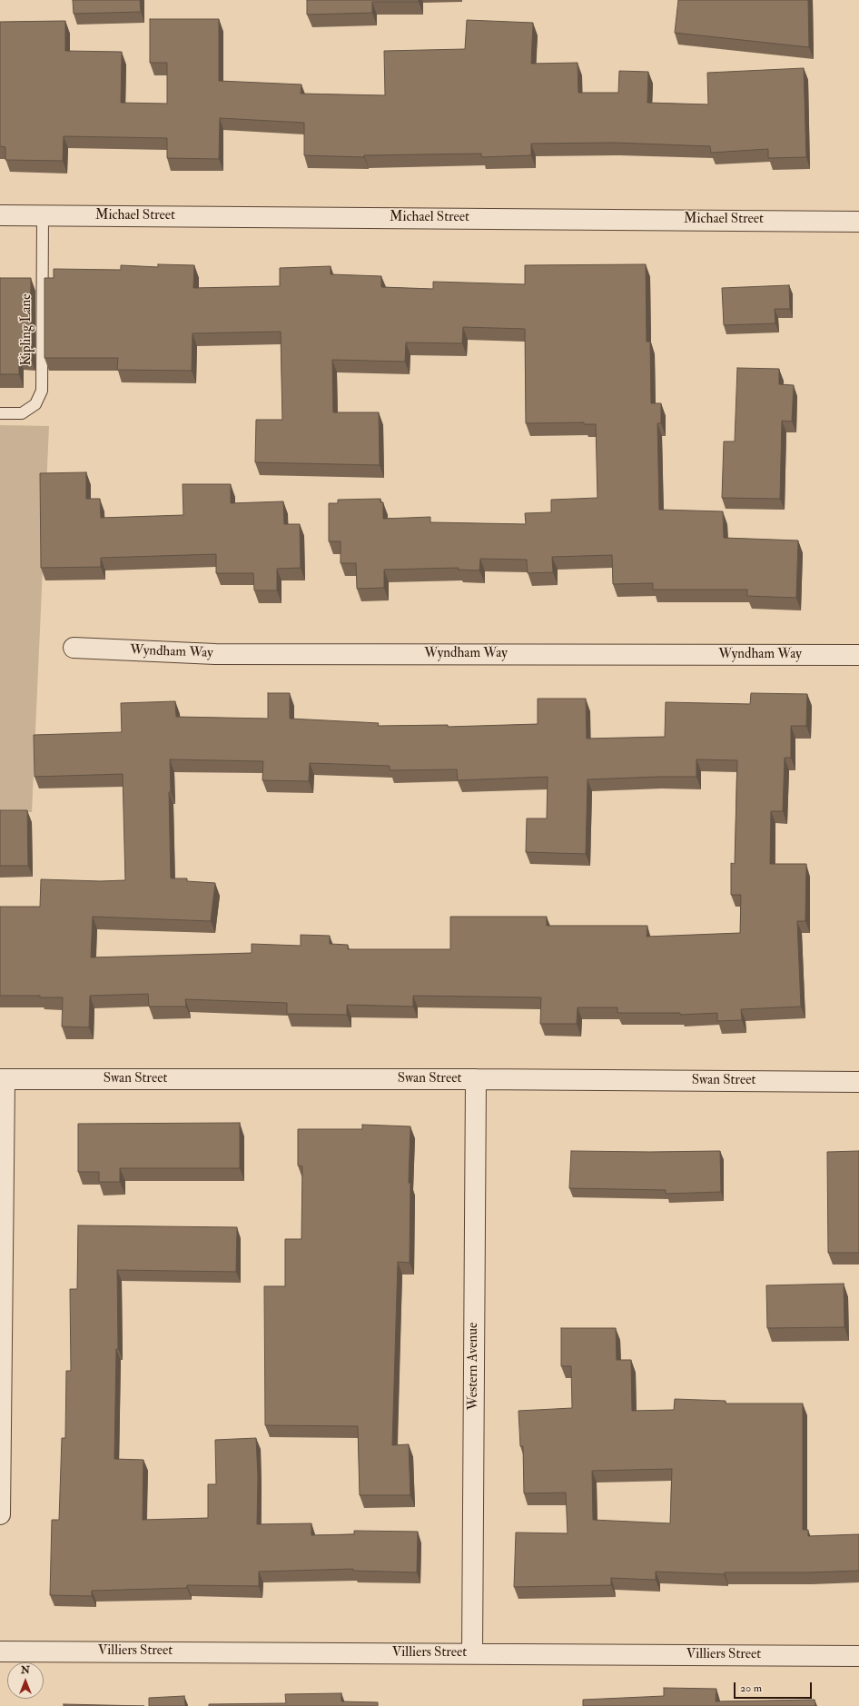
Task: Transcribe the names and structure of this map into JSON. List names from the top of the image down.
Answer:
{
  "streets": {
    "street": [
      "Michael Street",
      "Wyndham Way",
      "Swan Street",
      "Western Avenue",
      "Villiers Street"
    ],
    "lane": ["Kipling Lane"]
  },
  "crossings": [
    ["Michael Street", "Kipling Lane"],
    ["Swan Street", "Western Avenue"],
    ["Western Avenue", "Villiers Street"]
  ],
  "scale_bar": "20 m",
  "north": "top"
}
